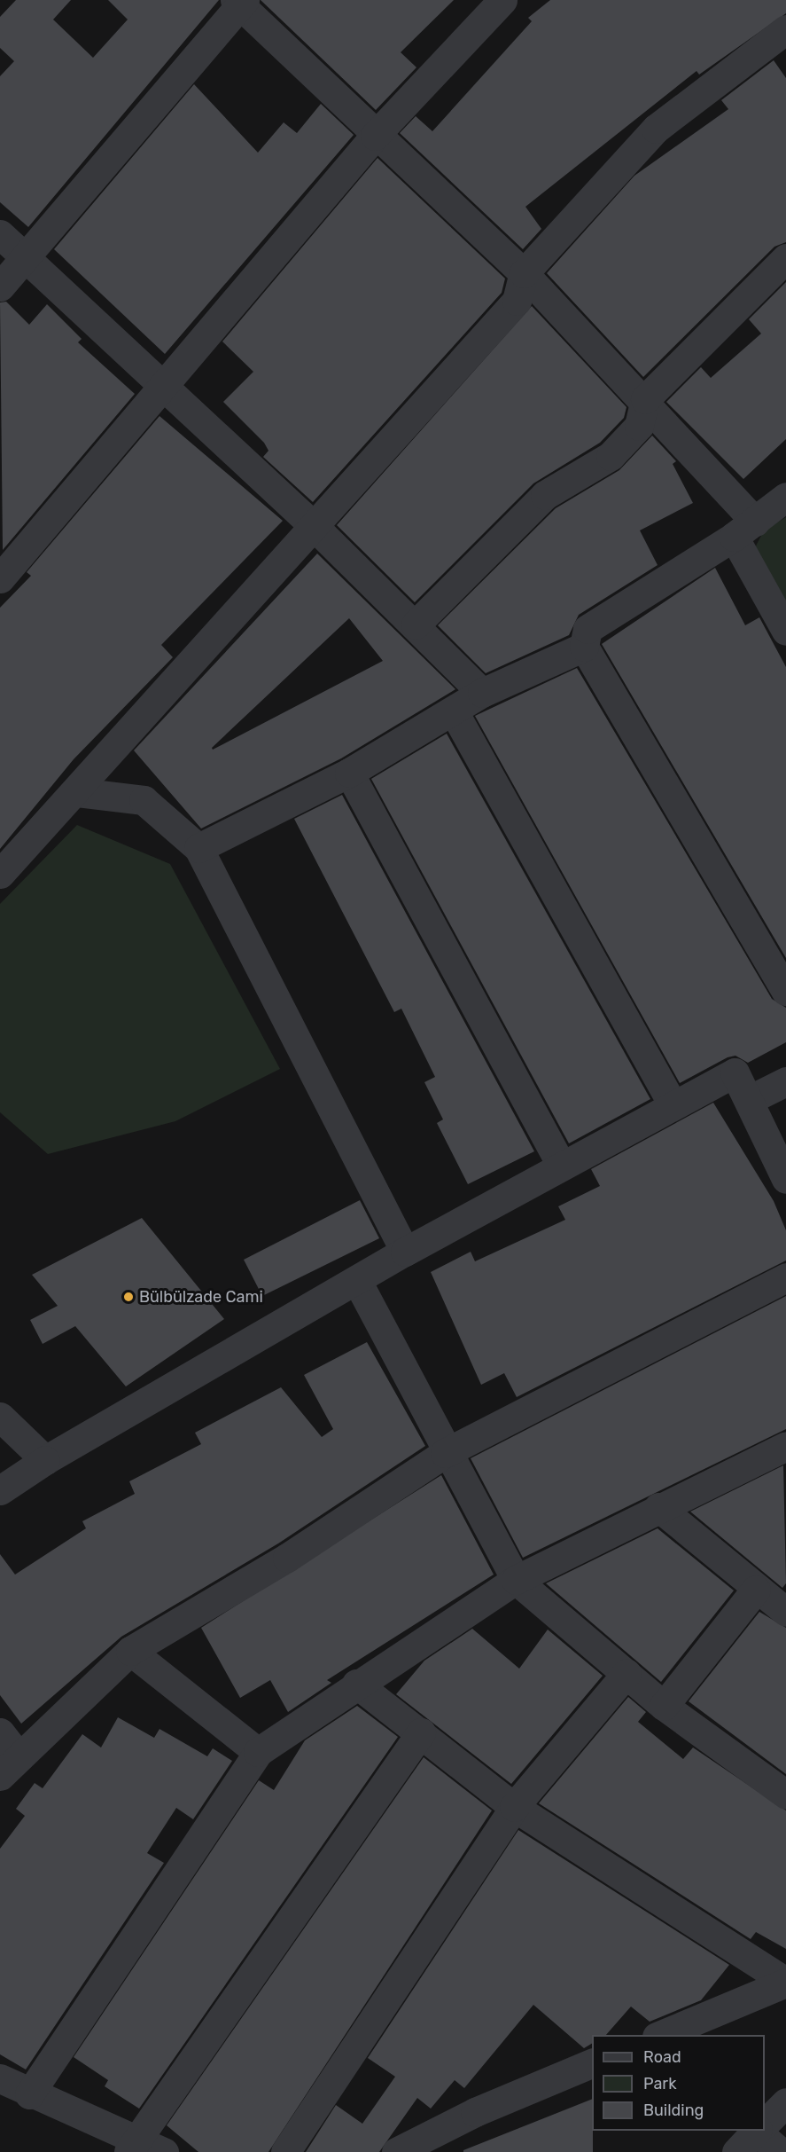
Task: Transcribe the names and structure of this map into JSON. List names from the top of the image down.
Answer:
{
  "places": ["Bülbülzade Cami"],
  "legend": ["Road", "Park", "Building"]
}
